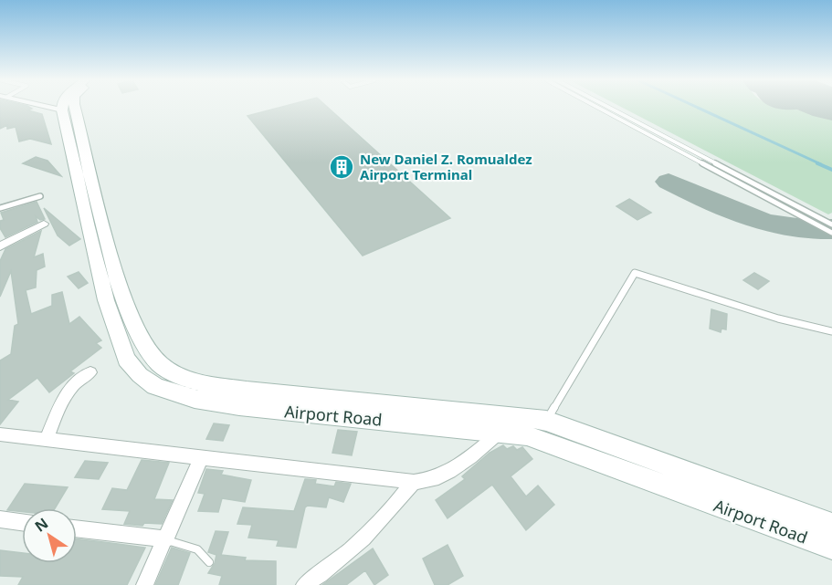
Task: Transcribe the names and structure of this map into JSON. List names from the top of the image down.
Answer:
{
  "streets": {
    "main road": ["Airport Road"]
  },
  "places": {
    "building": ["New Daniel Z. Romualdez Airport Terminal"]
  },
  "north": "top left"
}
